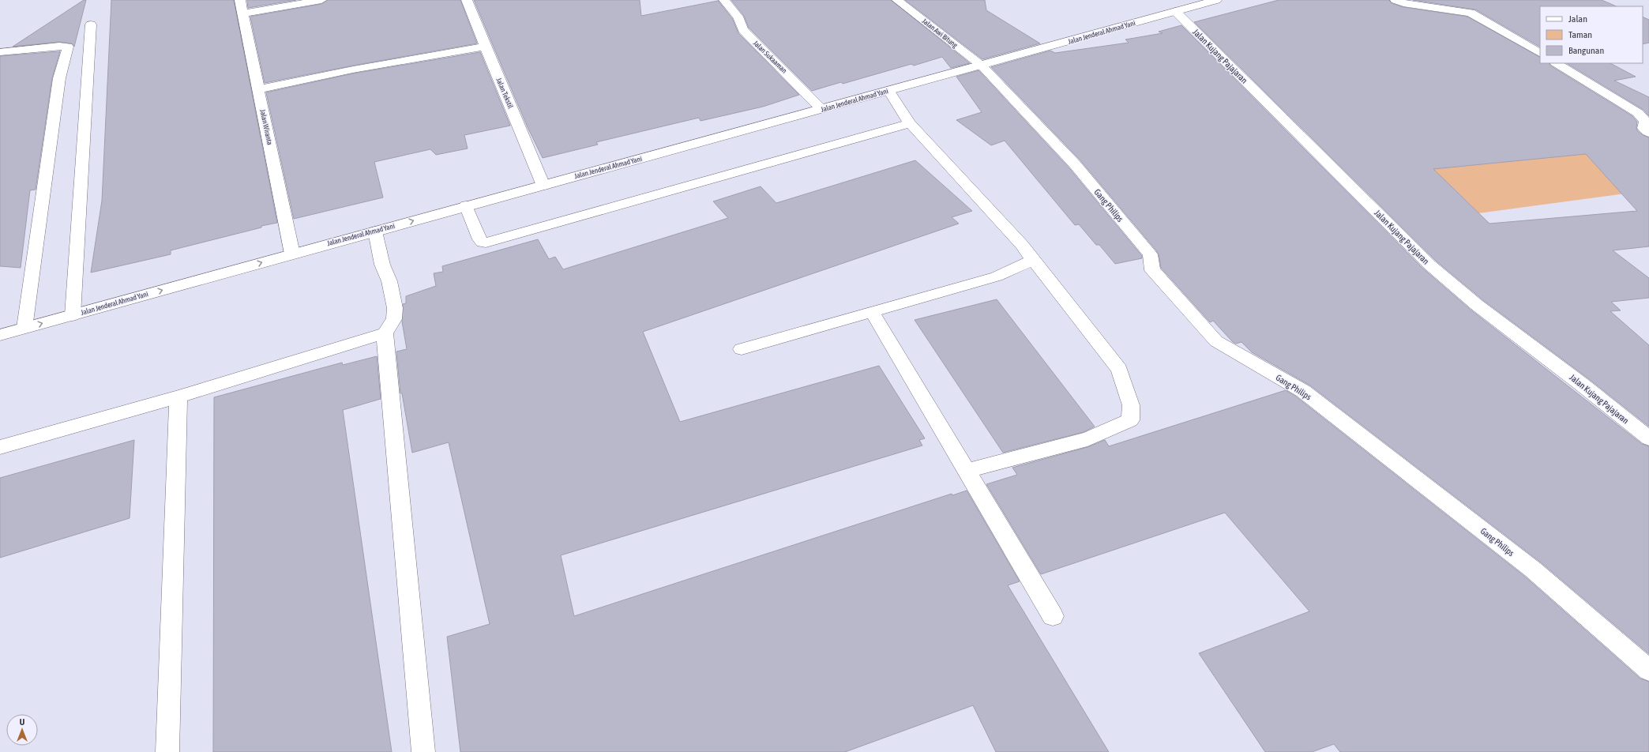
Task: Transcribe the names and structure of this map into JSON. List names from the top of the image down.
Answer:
{
  "streets": {
    "street": [
      "Jalan Jenderal Ahmad Yani",
      "Jalan Awi Bitung",
      "Jalan Kujang Pajajaran",
      "Jalan Sukaaman",
      "Jalan Tekstil",
      "Jalan Wiranta",
      "Gang Philips"
    ]
  },
  "crossings": [
    ["Jalan Jenderal Ahmad Yani", "Jalan Awi Bitung"],
    ["Jalan Jenderal Ahmad Yani", "Jalan Kujang Pajajaran"],
    ["Jalan Jenderal Ahmad Yani", "Jalan Sukaaman"],
    ["Jalan Jenderal Ahmad Yani", "Jalan Tekstil"],
    ["Jalan Jenderal Ahmad Yani", "Jalan Wiranta"],
    ["Jalan Jenderal Ahmad Yani", "Gang Philips"],
    ["Jalan Awi Bitung", "Gang Philips"]
  ],
  "legend": ["Jalan", "Taman", "Bangunan"],
  "north": "top"
}
